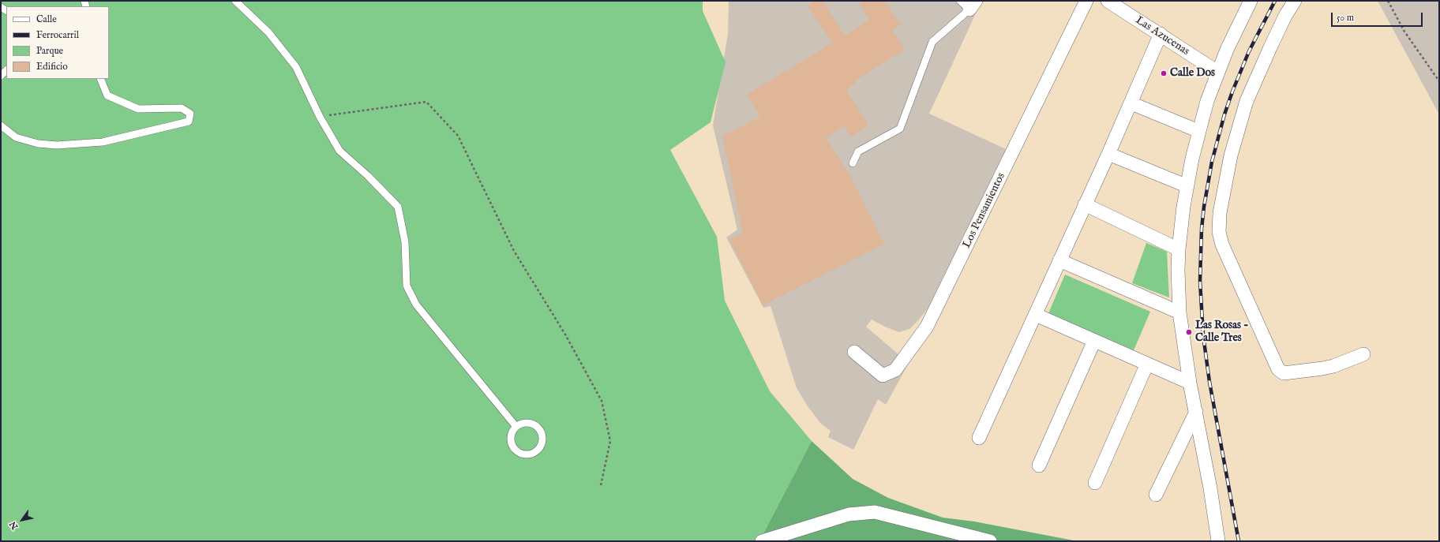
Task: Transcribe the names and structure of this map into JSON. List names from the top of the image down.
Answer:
{
  "streets": {
    "street": ["Las Azucenas", "Los Pensamientos"]
  },
  "places": ["Calle Dos", "Las Rosas - Calle Tres"],
  "legend": [
    "Calle",
    "Ferrocarril",
    "Parque",
    "Edificio"
  ],
  "scale_bar": "50 m",
  "north": "bottom left"
}
